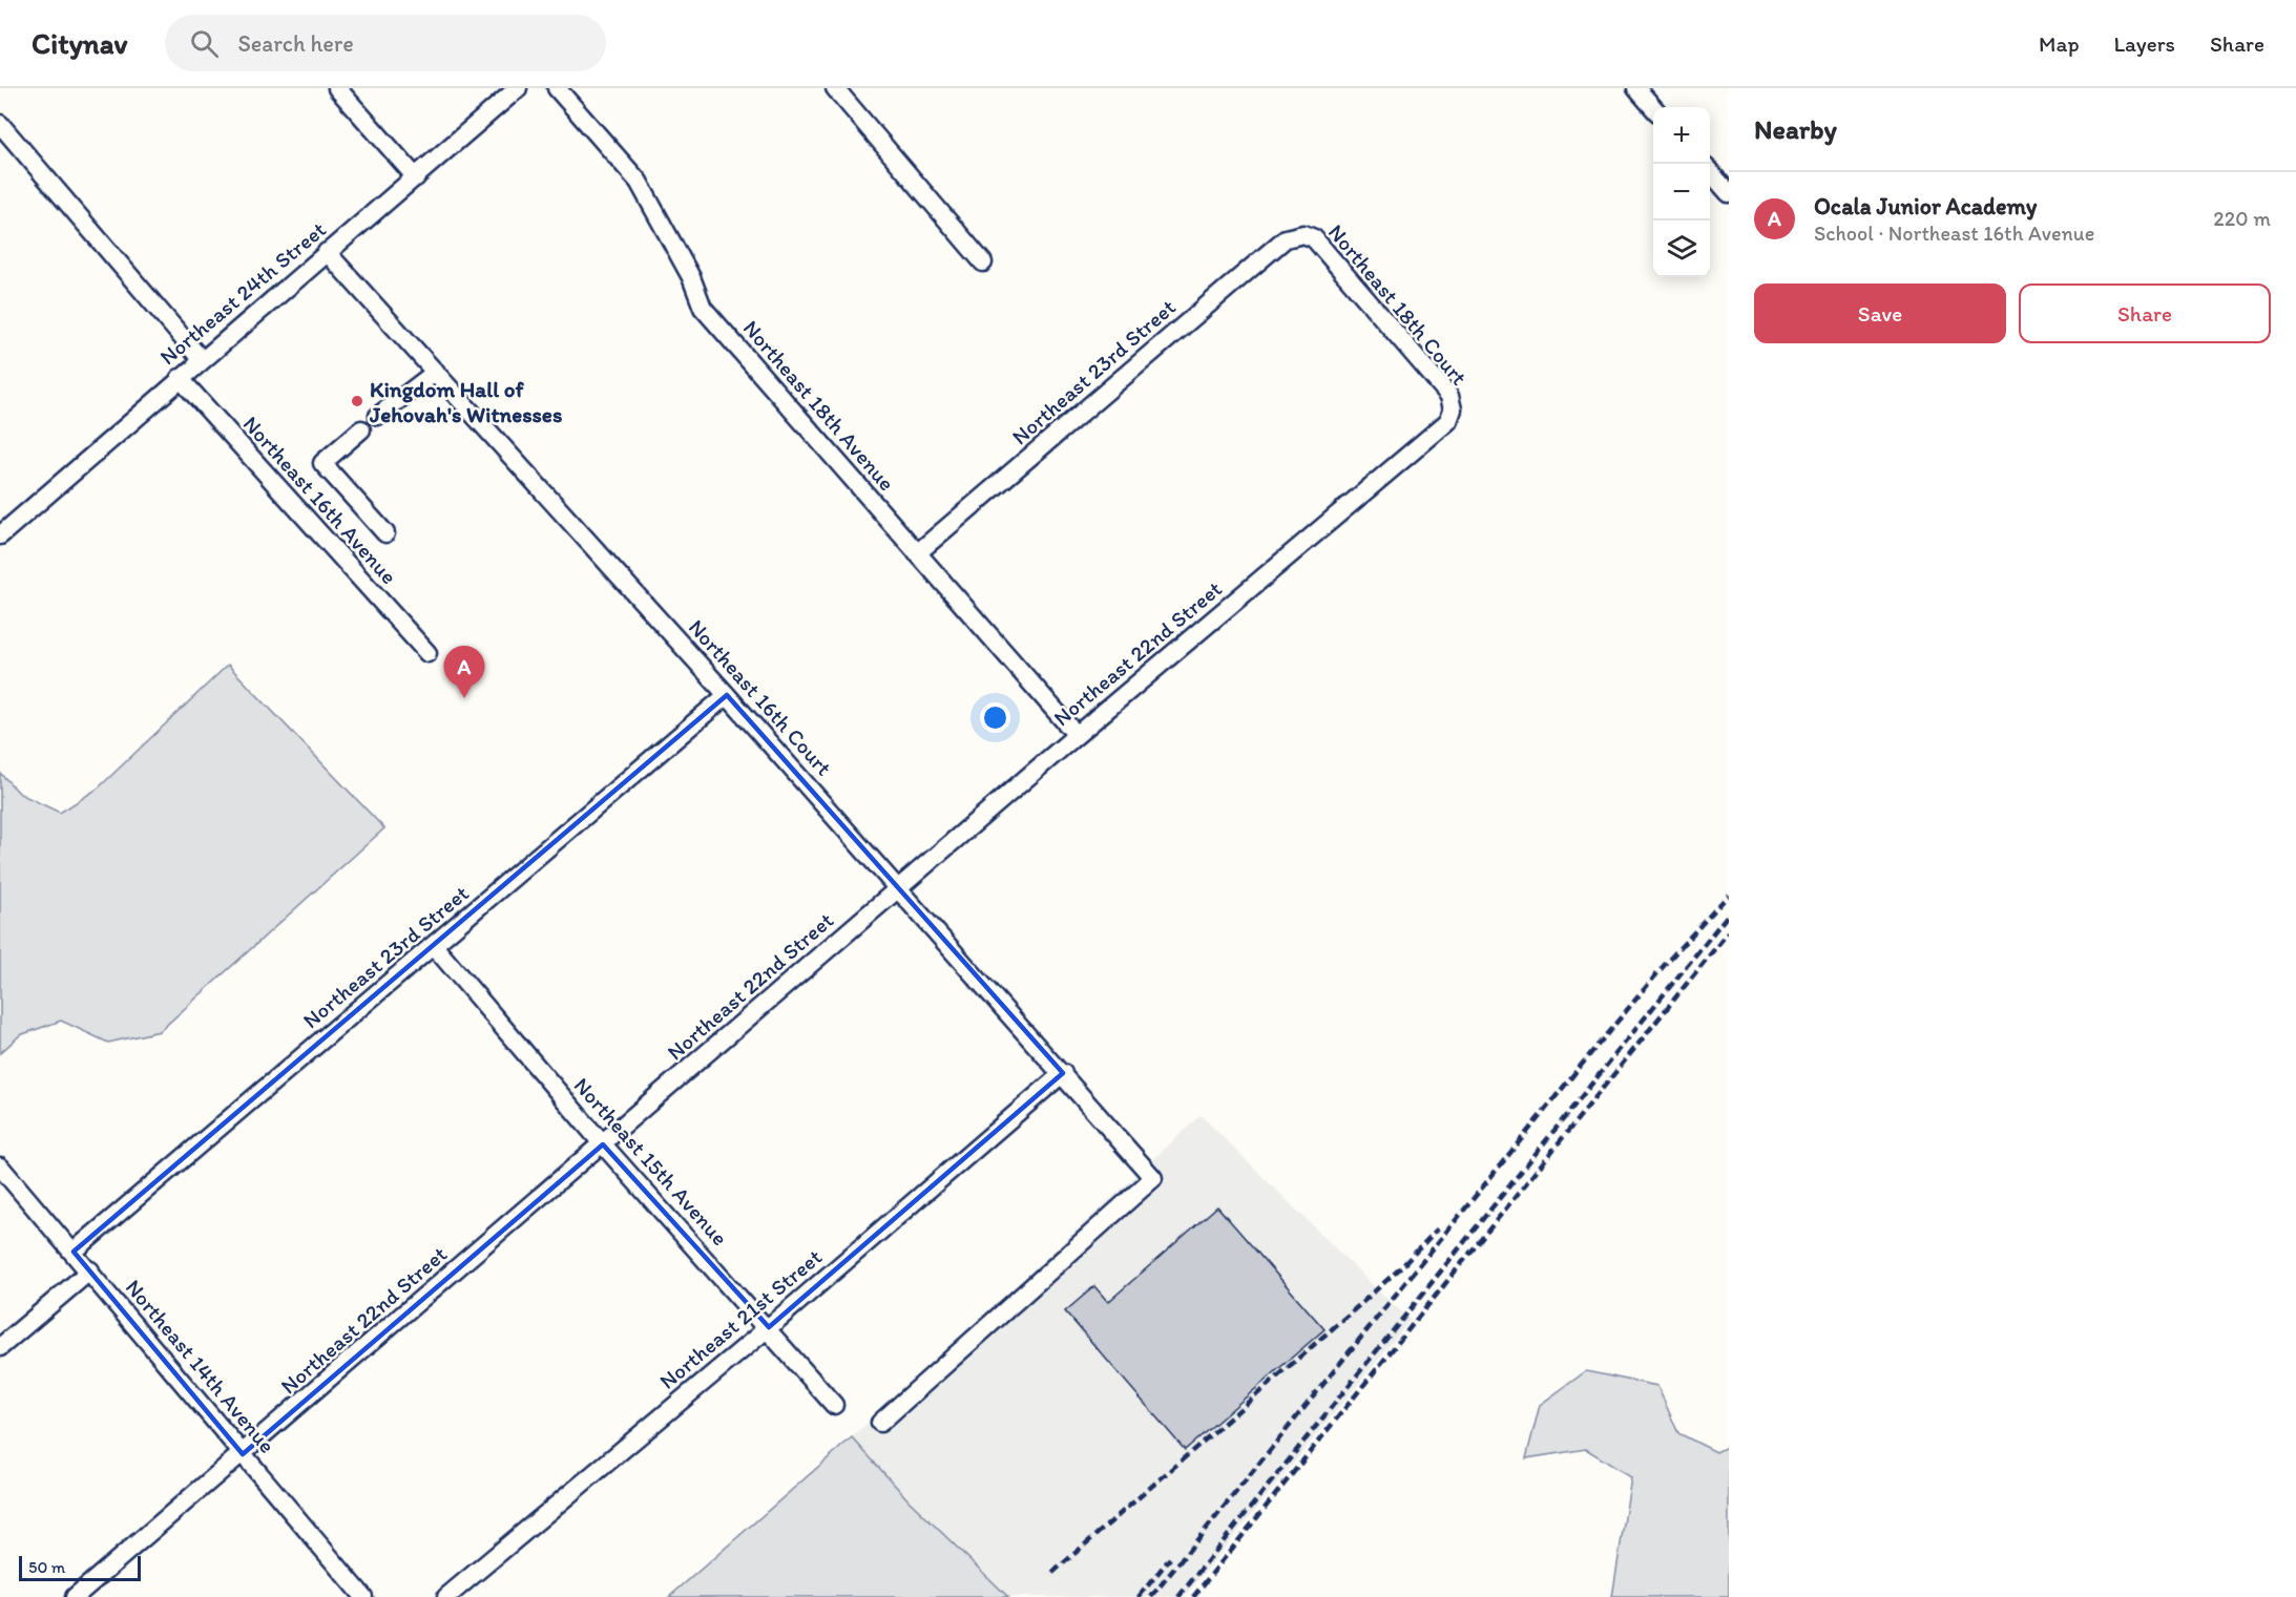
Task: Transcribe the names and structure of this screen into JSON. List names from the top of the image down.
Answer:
{
  "streets": {
    "street": [
      "Northeast 24th Street",
      "Northeast 18th Court",
      "Northeast 23rd Street",
      "Northeast 18th Avenue",
      "Northeast 16th Avenue",
      "Northeast 22nd Street",
      "Northeast 16th Court",
      "Northeast 15th Avenue",
      "Northeast 21st Street",
      "Northeast 14th Avenue"
    ]
  },
  "crossings": [
    ["Northeast 24th Street", "Northeast 16th Avenue"],
    ["Northeast 24th Street", "Northeast 16th Court"],
    ["Northeast 18th Court", "Northeast 23rd Street"],
    ["Northeast 18th Court", "Northeast 22nd Street"],
    ["Northeast 23rd Street", "Northeast 18th Avenue"],
    ["Northeast 23rd Street", "Northeast 16th Court"],
    ["Northeast 23rd Street", "Northeast 15th Avenue"],
    ["Northeast 23rd Street", "Northeast 14th Avenue"],
    ["Northeast 18th Avenue", "Northeast 22nd Street"],
    ["Northeast 22nd Street", "Northeast 16th Court"],
    ["Northeast 22nd Street", "Northeast 15th Avenue"],
    ["Northeast 22nd Street", "Northeast 14th Avenue"],
    ["Northeast 16th Court", "Northeast 21st Street"],
    ["Northeast 15th Avenue", "Northeast 21st Street"]
  ],
  "places": ["Kingdom Hall of Jehovah's Witnesses"],
  "scale_bar": "50 m",
  "page": {
    "header": "Citynav",
    "search": "Search here",
    "nav": ["Map", "Layers", "Share"],
    "heading": "Nearby",
    "map_buttons": ["+", "−"],
    "list": [
      {
        "mark": "A",
        "name": "Ocala Junior Academy",
        "note": "School · Northeast 16th Avenue",
        "value": "220 m"
      }
    ],
    "buttons": ["Save", "Share"],
    "pins": "A",
    "scale": "50 m"
  }
}
